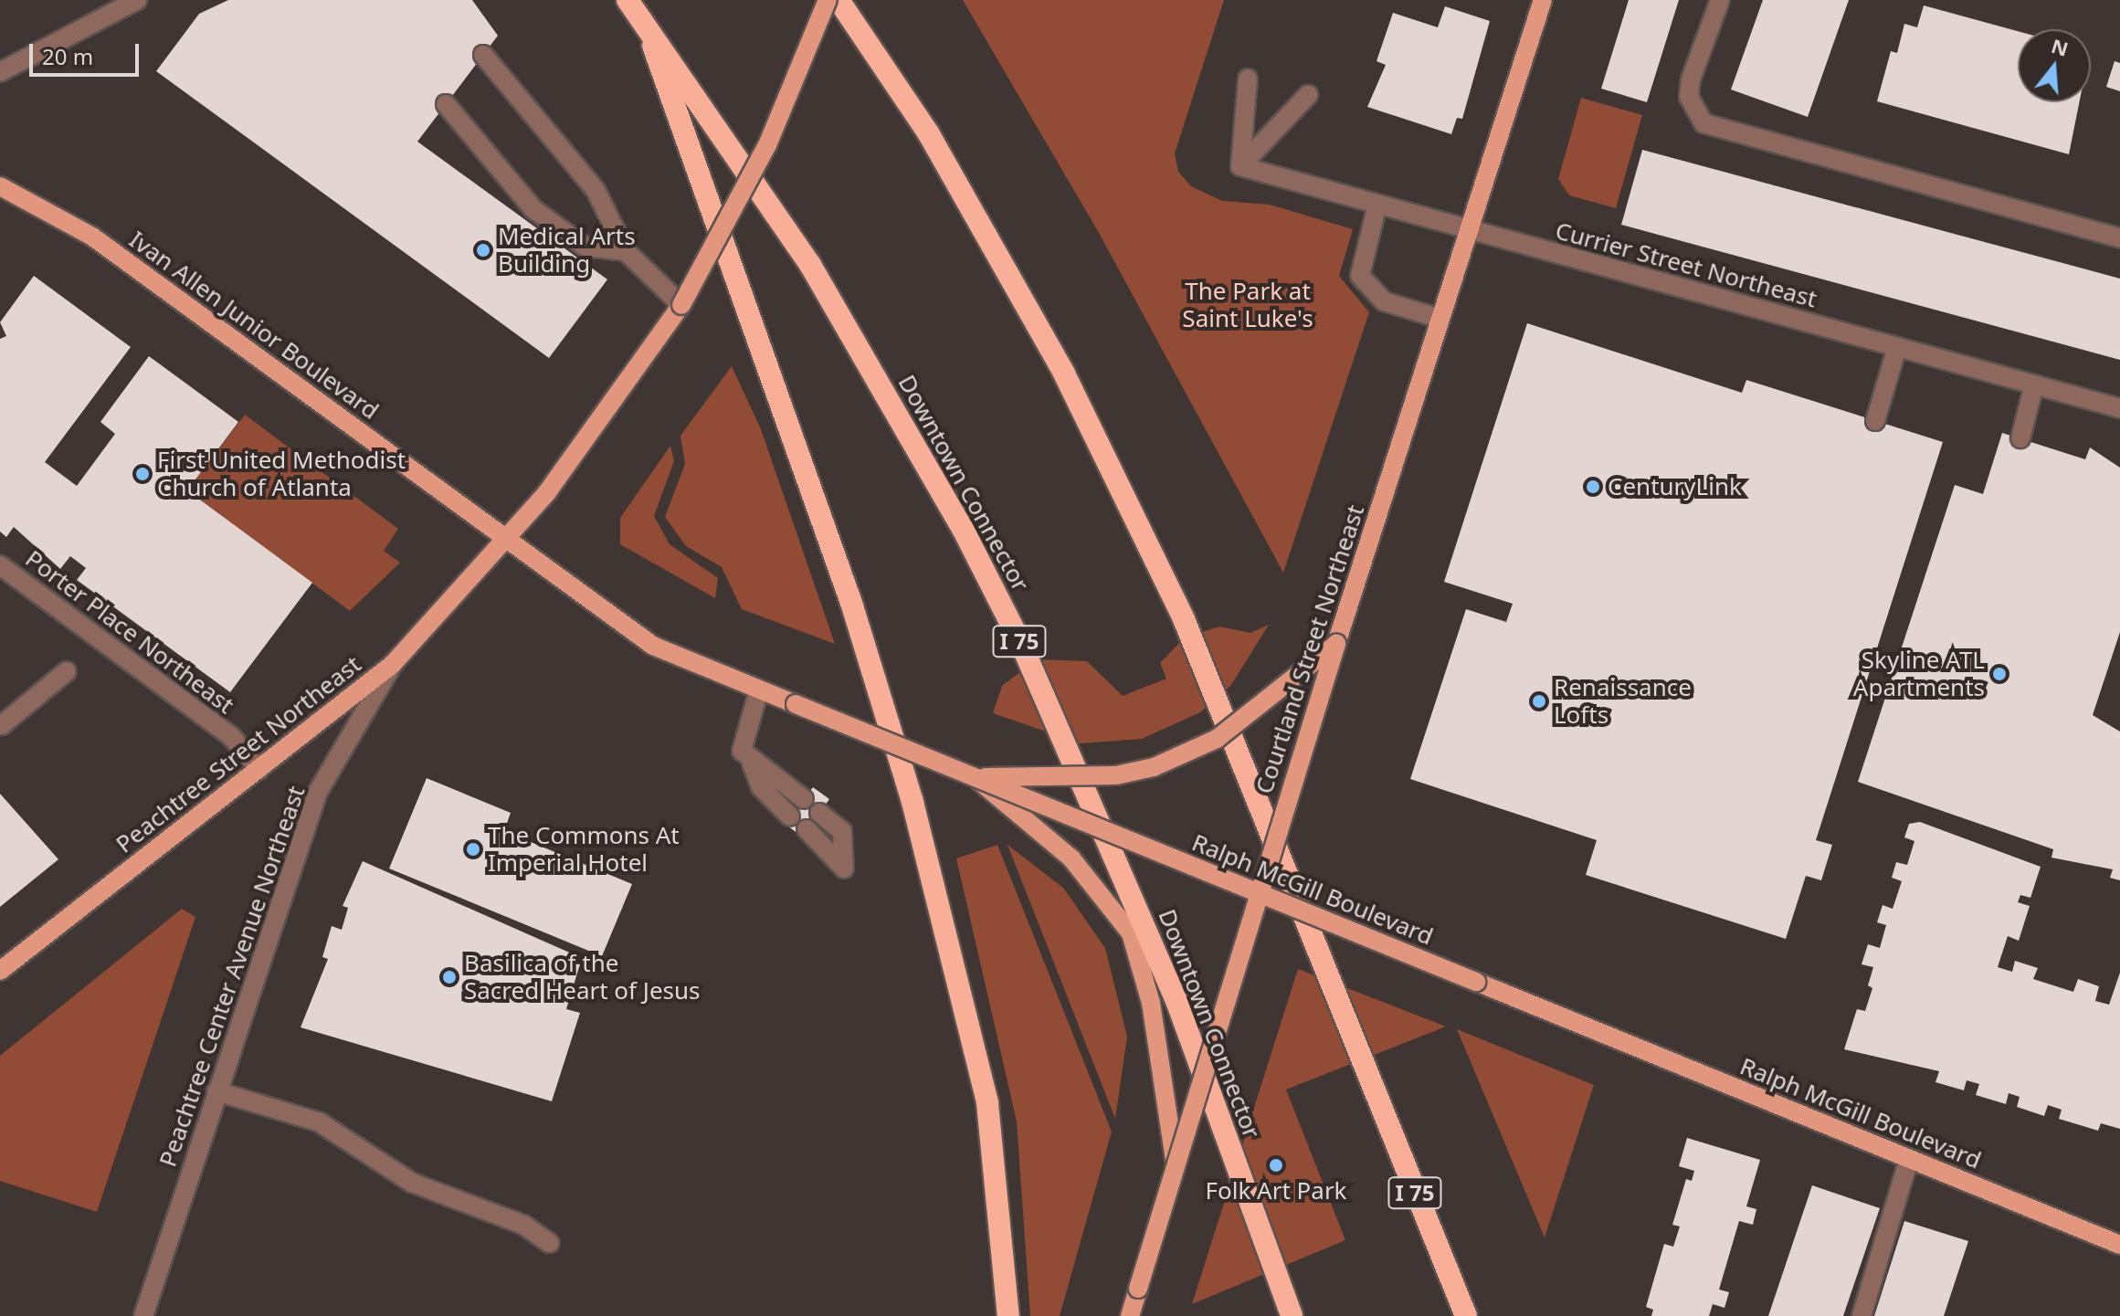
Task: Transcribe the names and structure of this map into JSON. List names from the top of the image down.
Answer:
{
  "streets": {
    "highway": ["Downtown Connector", "I 75"],
    "main road": [
      "Ivan Allen Junior Boulevard",
      "Courtland Street Northeast",
      "Peachtree Street Northeast",
      "Ralph McGill Boulevard"
    ],
    "street": ["Currier Street Northeast", "Porter Place Northeast", "Peachtree Center Avenue Northeast"]
  },
  "crossings": [
    ["Currier Street Northeast", "Courtland Street Northeast"],
    ["Ivan Allen Junior Boulevard", "Peachtree Street Northeast"],
    ["Ivan Allen Junior Boulevard", "Ralph McGill Boulevard"],
    ["Porter Place Northeast", "Peachtree Street Northeast"],
    ["I 75", "Peachtree Street Northeast"],
    ["Courtland Street Northeast", "Ralph McGill Boulevard"],
    ["Peachtree Street Northeast", "Ralph McGill Boulevard"],
    ["Peachtree Street Northeast", "Peachtree Center Avenue Northeast"]
  ],
  "parks": ["The Park at Saint Luke's"],
  "places": [
    "Medical Arts Building",
    "First United Methodist Church of Atlanta",
    "CenturyLink",
    "Skyline ATL Apartments",
    "Renaissance Lofts",
    "The Commons At Imperial Hotel",
    "Basilica of the Sacred Heart of Jesus",
    "Folk Art Park"
  ],
  "scale_bar": "20 m",
  "north": "top"
}
